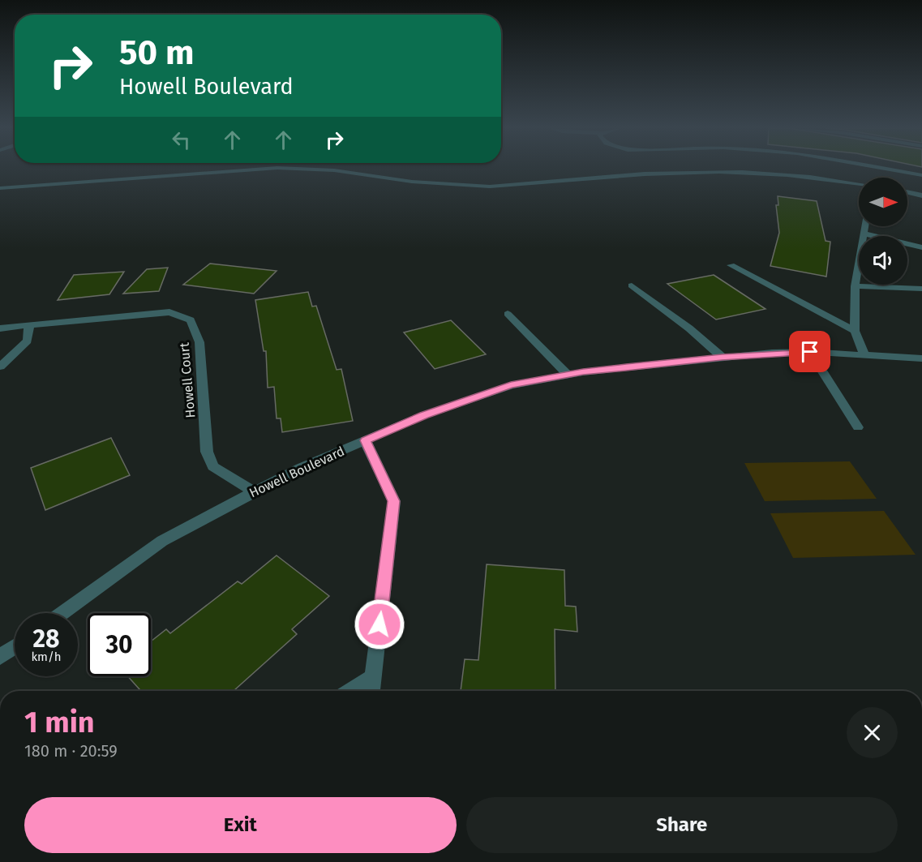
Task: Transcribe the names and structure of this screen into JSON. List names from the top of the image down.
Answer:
{
  "streets": {
    "street": ["Howell Court", "Howell Boulevard"]
  },
  "crossings": [
    ["Howell Court", "Howell Boulevard"]
  ],
  "north": "right",
  "page": {
    "turn": ["50 m", "Howell Boulevard"],
    "speed": "28 km/h",
    "limit": "30",
    "heading": ["1 min", "180 m · 20:59"],
    "buttons": ["Exit", "Share"]
  }
}
